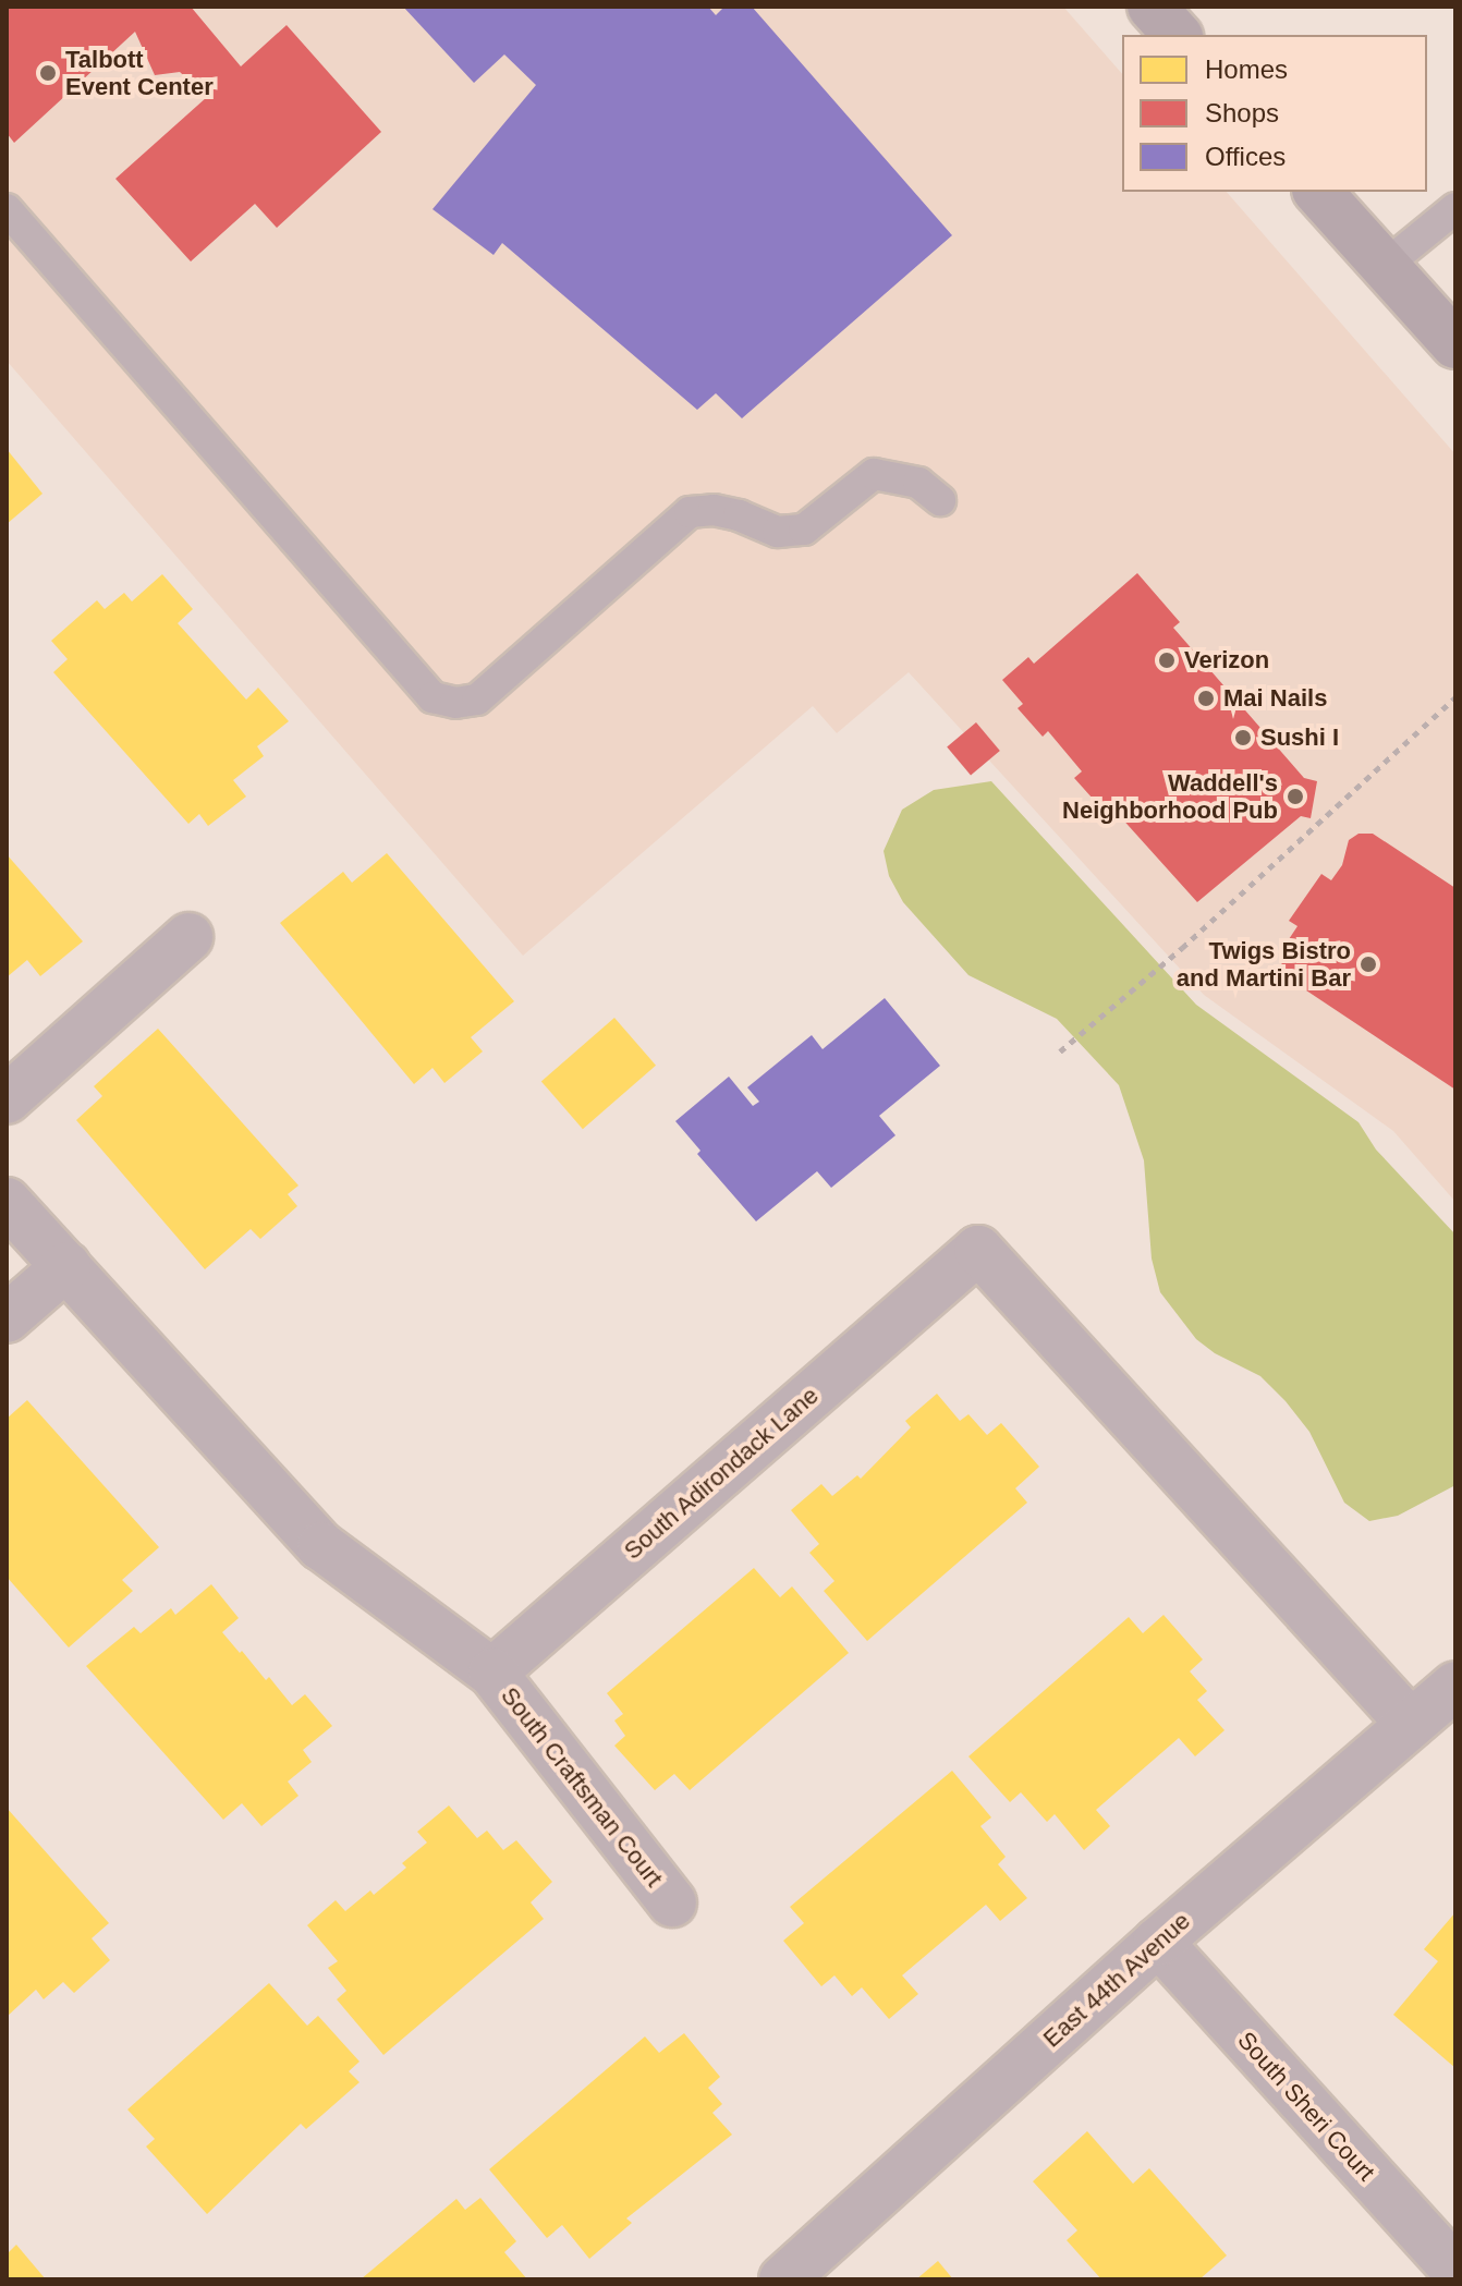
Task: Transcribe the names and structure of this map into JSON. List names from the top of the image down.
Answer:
{
  "streets": {
    "street": [
      "South Adirondack Lane",
      "South Craftsman Court",
      "East 44th Avenue",
      "South Sheri Court"
    ]
  },
  "crossings": [
    ["South Adirondack Lane", "South Craftsman Court"],
    ["South Adirondack Lane", "East 44th Avenue"],
    ["East 44th Avenue", "South Sheri Court"]
  ],
  "places": [
    "Talbott Event Center",
    "Verizon",
    "Mai Nails",
    "Sushi I",
    "Waddell's Neighborhood Pub",
    "Twigs Bistro and Martini Bar"
  ],
  "legend": ["Homes", "Shops", "Offices"]
}
